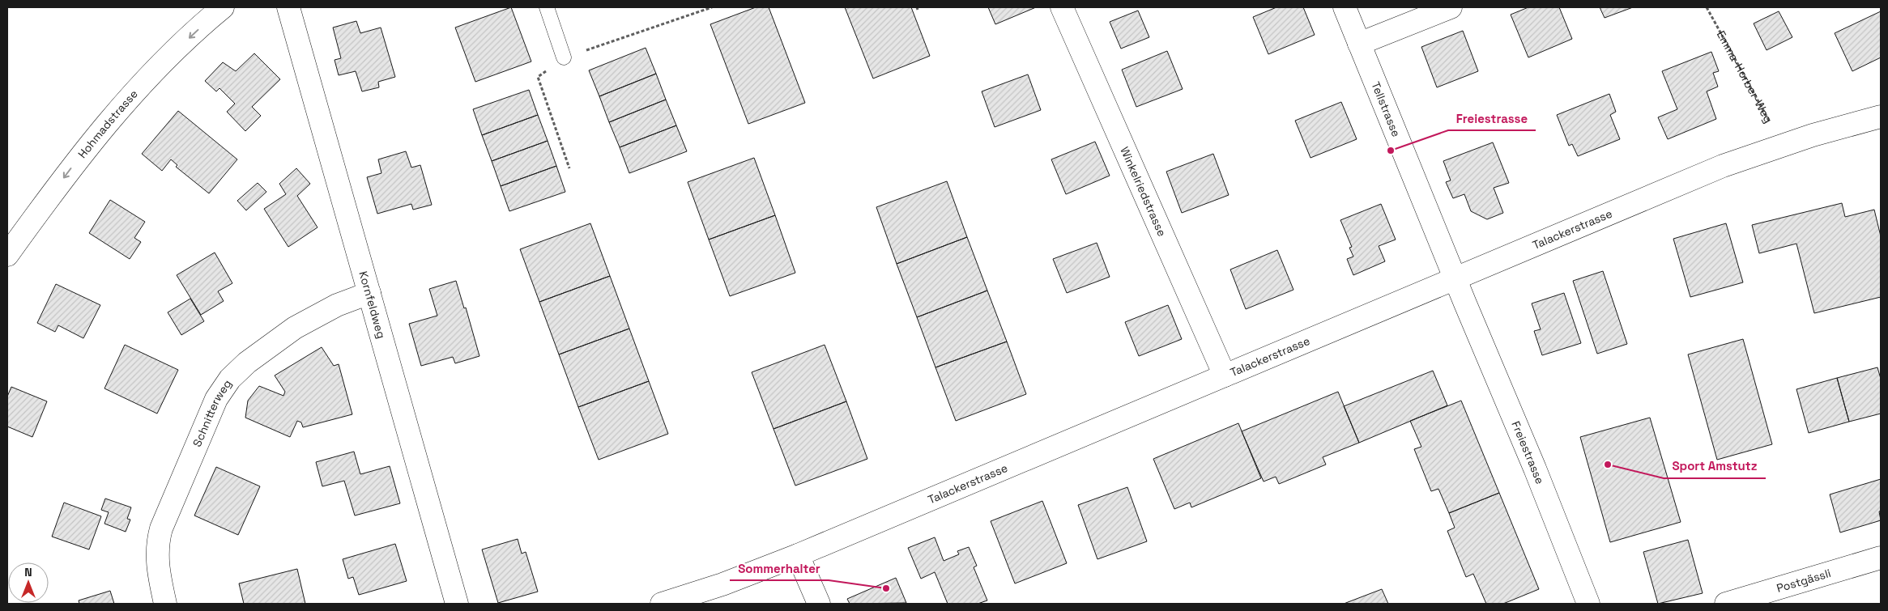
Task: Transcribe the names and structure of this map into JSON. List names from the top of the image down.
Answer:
{
  "streets": {
    "street": [
      "Tellstrasse",
      "Hohmadstrasse",
      "Winkelriedstrasse",
      "Talackerstrasse",
      "Kornfeldweg",
      "Schnitterweg",
      "Freiestrasse",
      "Postgässli"
    ],
    "path": ["Emma-Horber-Weg"]
  },
  "crossings": [
    ["Emma-Horber-Weg", "Talackerstrasse"],
    ["Tellstrasse", "Talackerstrasse"],
    ["Tellstrasse", "Freiestrasse"],
    ["Winkelriedstrasse", "Talackerstrasse"],
    ["Talackerstrasse", "Freiestrasse"],
    ["Kornfeldweg", "Schnitterweg"]
  ],
  "one_way": ["Hohmadstrasse"],
  "places": ["Freiestrasse", "Sport Amstutz", "Sommerhalter"],
  "north": "top"
}
